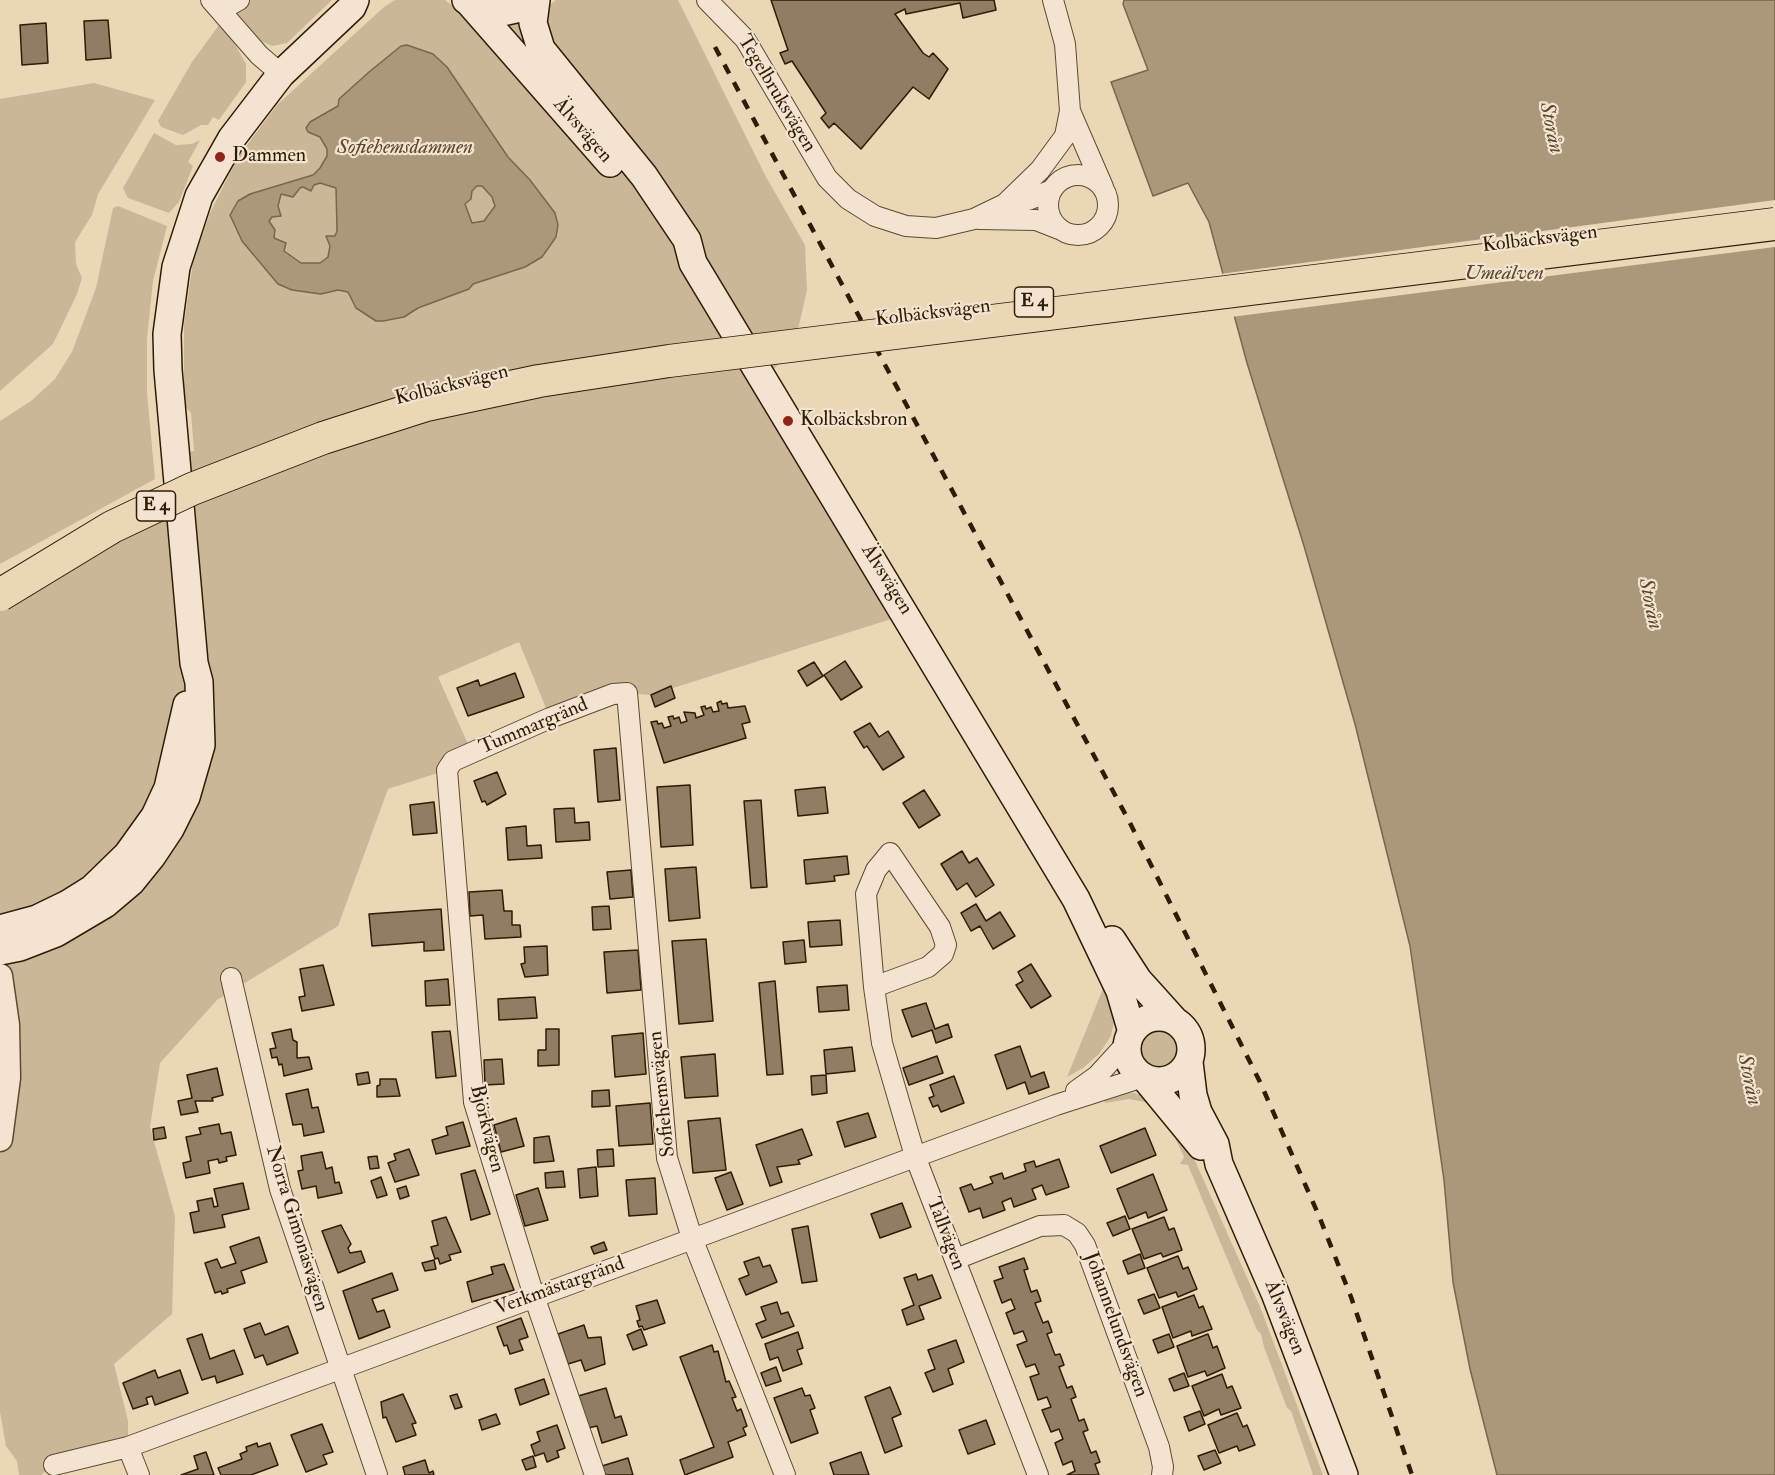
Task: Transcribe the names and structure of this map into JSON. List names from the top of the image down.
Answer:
{
  "streets": {
    "highway": ["Kolbäcksvägen", "E 4"],
    "main road": ["Älvsvägen"],
    "street": [
      "Tegelbruksvägen",
      "Tummargränd",
      "Sofiehemsvägen",
      "Björkvägen",
      "Norra Gimonäsvägen",
      "Tallvägen",
      "Verkmästargränd",
      "Johannelundsvägen"
    ]
  },
  "crossings": [
    ["Älvsvägen", "Verkmästargränd"],
    ["Tummargränd", "Sofiehemsvägen"],
    ["Tummargränd", "Björkvägen"],
    ["Sofiehemsvägen", "Verkmästargränd"],
    ["Björkvägen", "Verkmästargränd"],
    ["Norra Gimonäsvägen", "Verkmästargränd"],
    ["Tallvägen", "Verkmästargränd"],
    ["Tallvägen", "Johannelundsvägen"]
  ],
  "water": ["Storån", "Sofiehemsdammen", "Umeälven"],
  "places": ["Dammen", "Kolbäcksbron"]
}
